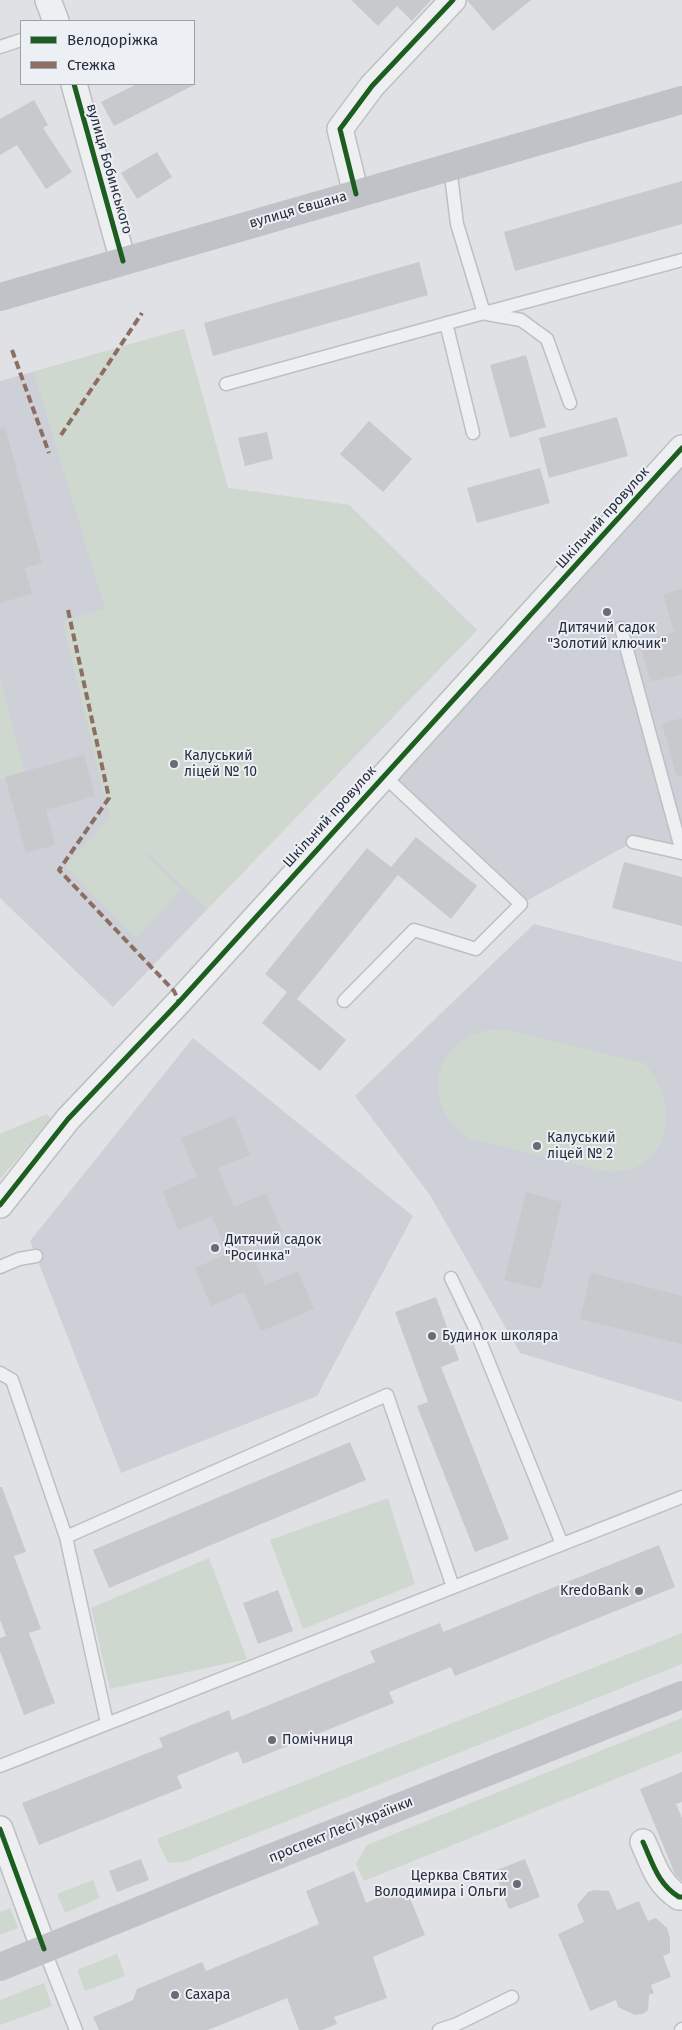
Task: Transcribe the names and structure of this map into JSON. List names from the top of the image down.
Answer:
{
  "streets": {
    "main road": ["вулиця Євшана", "проспект Лесі Українки"],
    "street": ["вулиця Бобинського", "Шкільний провулок"]
  },
  "crossings": [
    ["вулиця Бобинського", "вулиця Євшана"]
  ],
  "places": [
    "Дитячий садок \"Золотий ключик\"",
    "Калуський ліцей № 10",
    "Калуський ліцей № 2",
    "Дитячий садок \"Росинка\"",
    "Будинок школяра",
    "KredoBank",
    "Помічниця",
    "Церква Святих Володимира і Ольги",
    "Сахара"
  ],
  "legend": ["Велодоріжка", "Стежка"]
}
